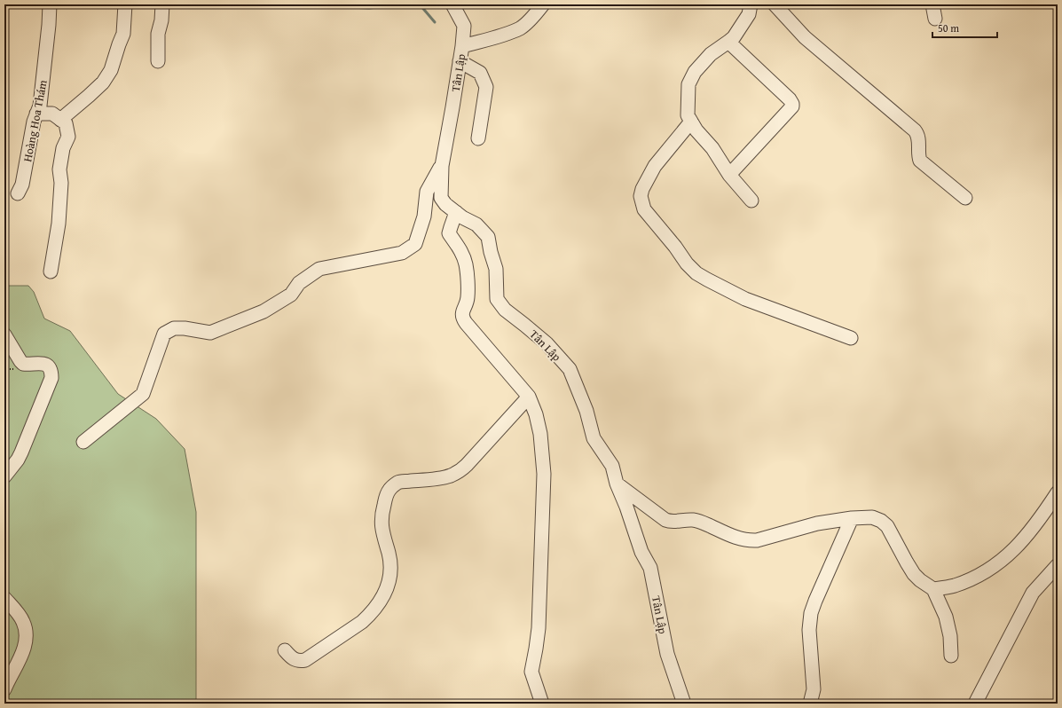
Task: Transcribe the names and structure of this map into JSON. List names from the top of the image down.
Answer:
{
  "streets": {
    "street": ["Tân Lập", "Hoàng Hoa Thám"]
  },
  "scale_bar": "50 m"
}
